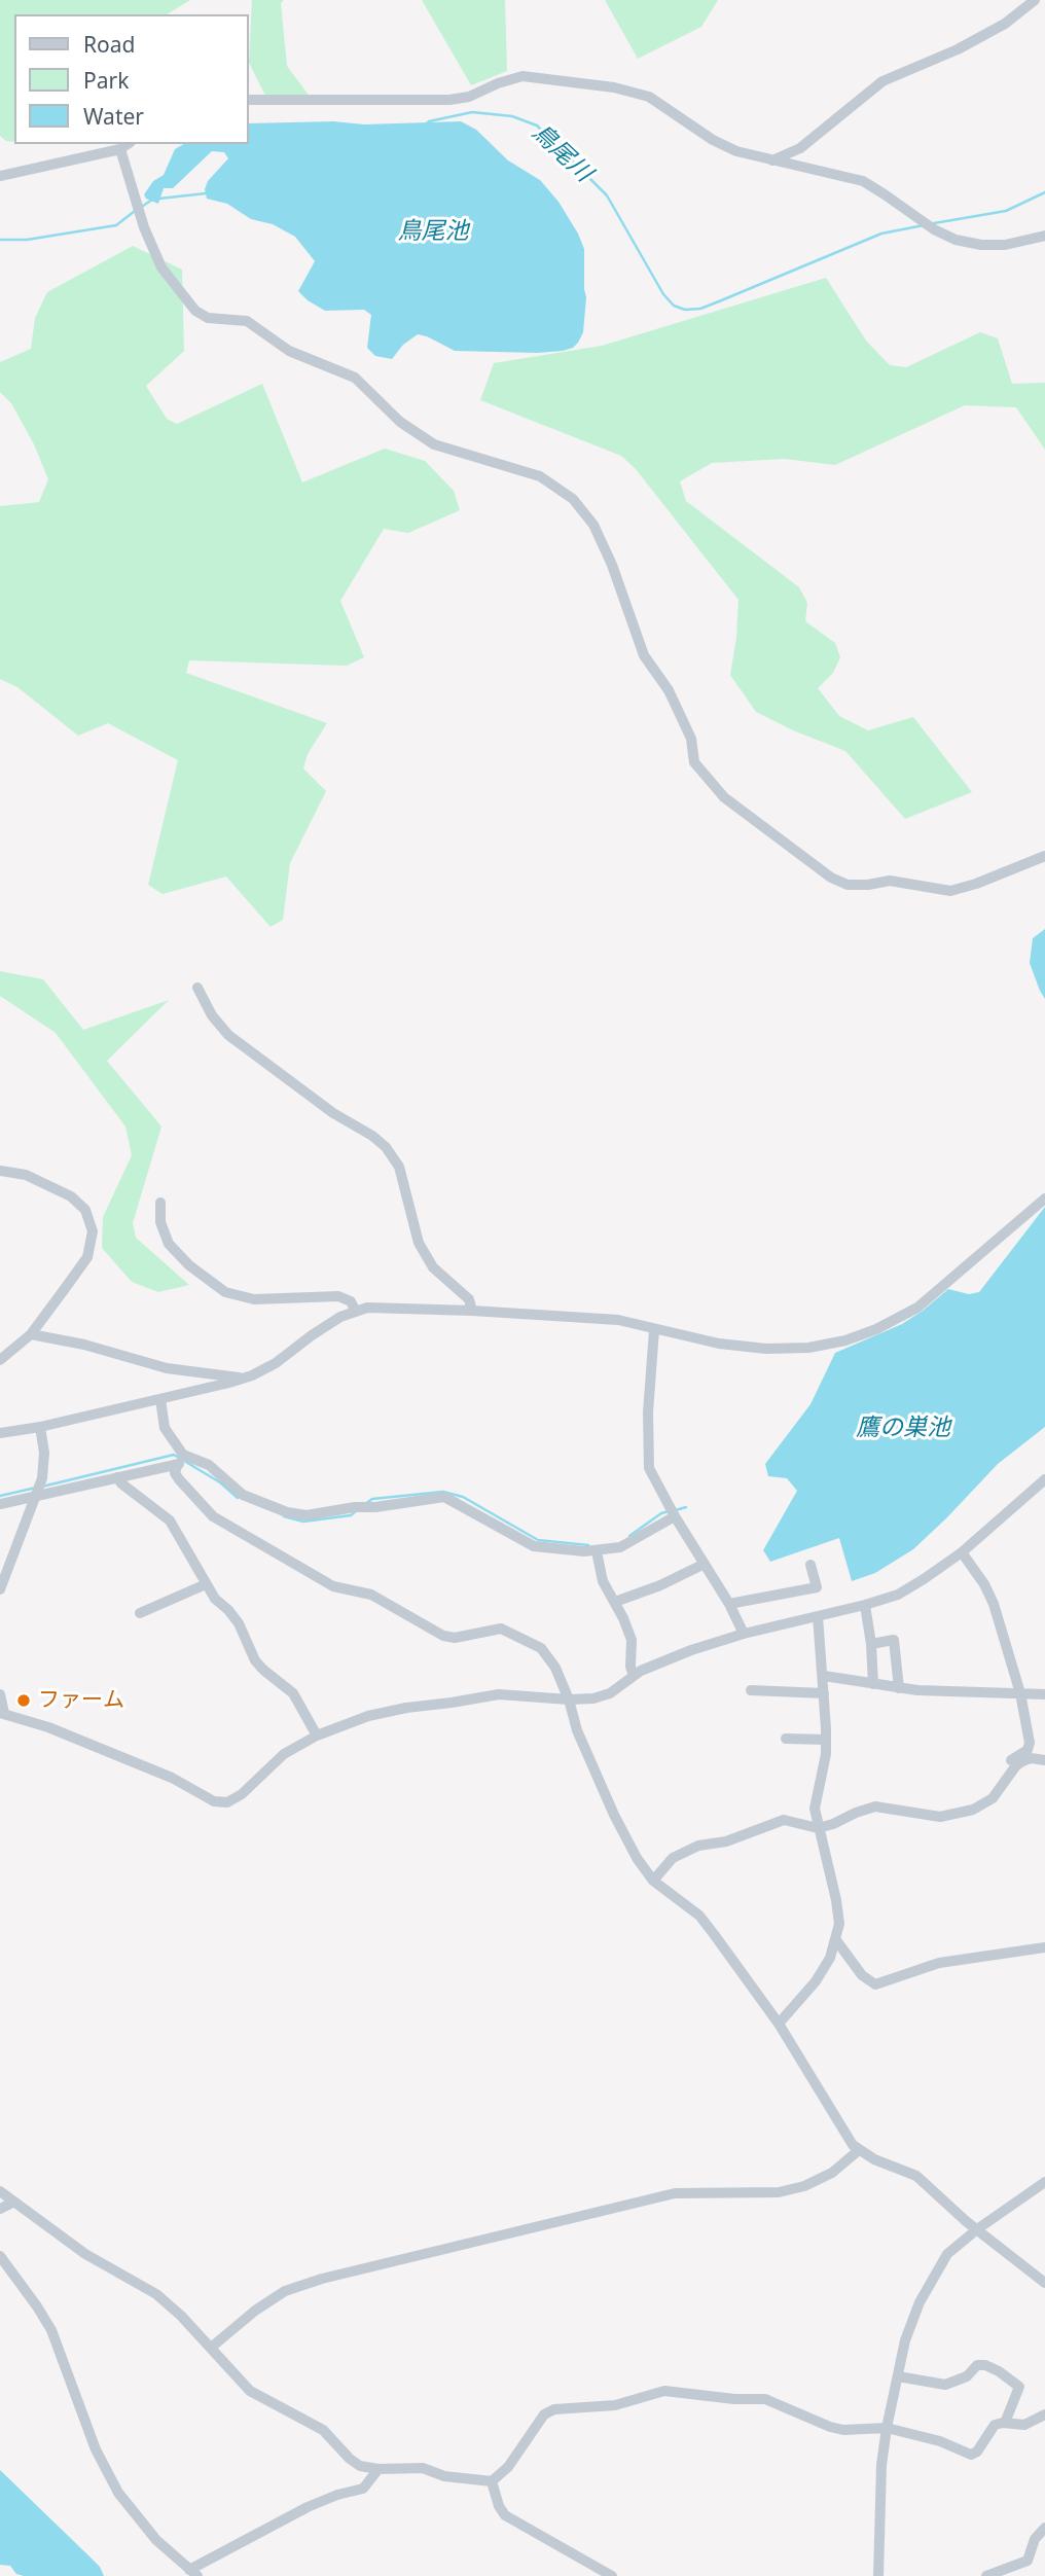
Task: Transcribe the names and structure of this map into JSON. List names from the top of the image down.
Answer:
{
  "water": ["鳥尾川", "鳥尾池", "鷹の巣池"],
  "places": ["ファーム"],
  "legend": ["Road", "Park", "Water"]
}
